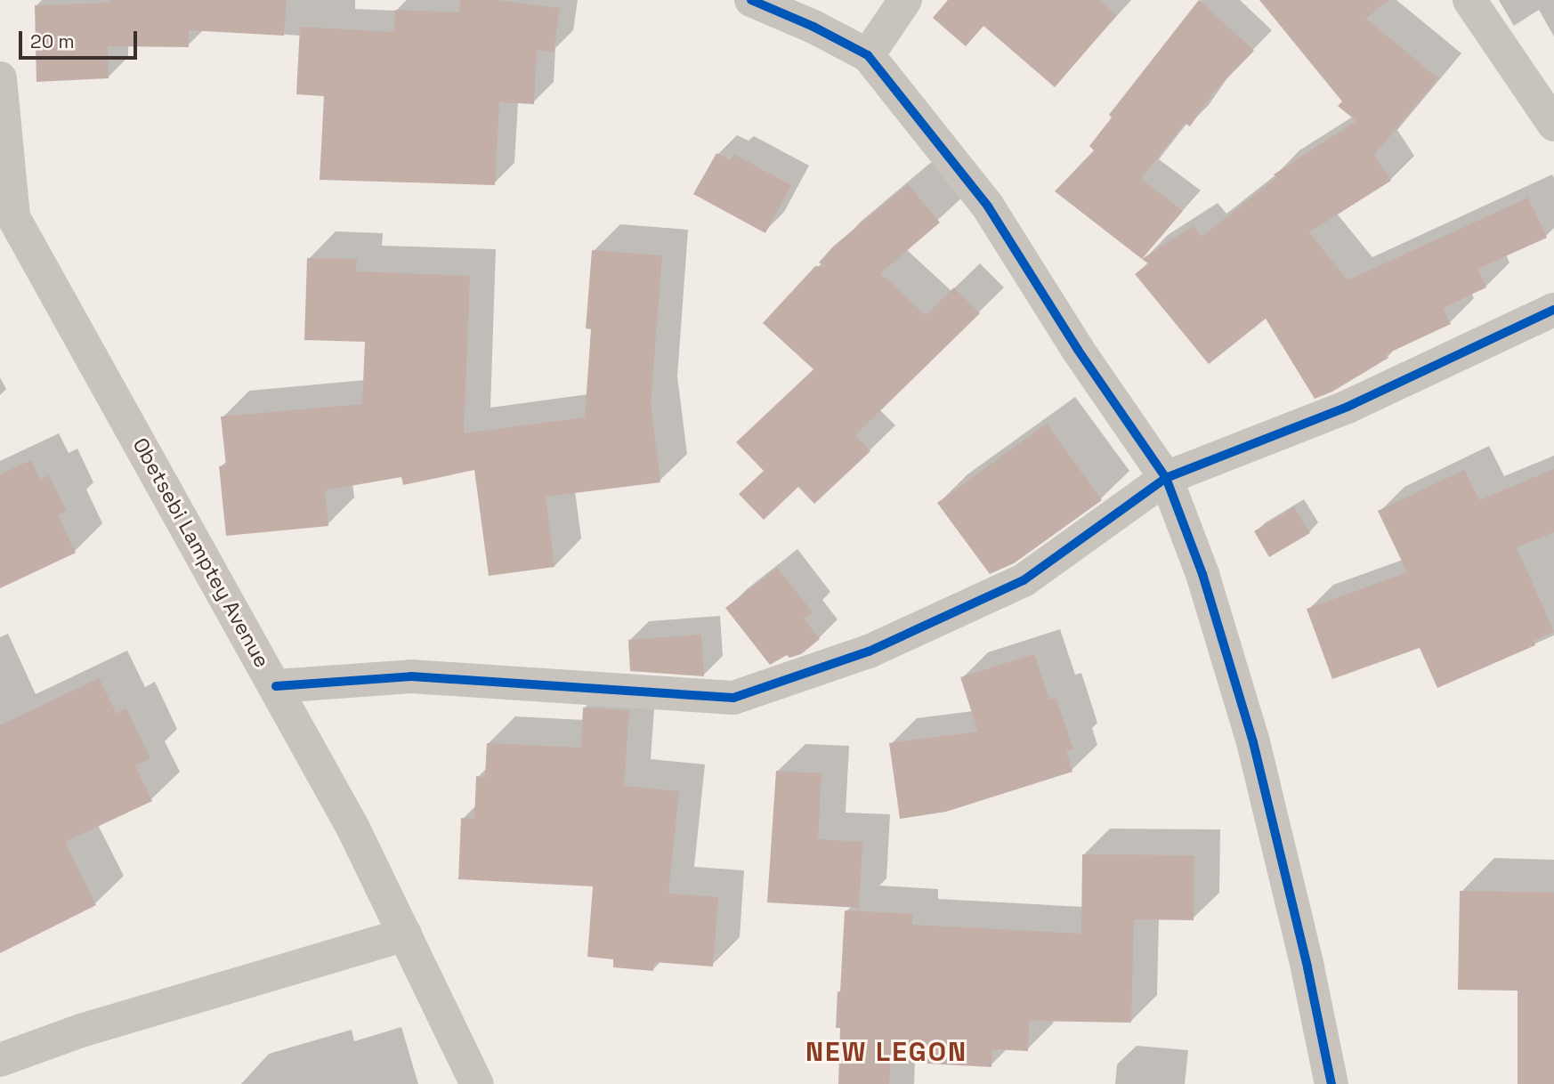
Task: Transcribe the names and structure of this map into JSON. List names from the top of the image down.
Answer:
{
  "streets": {
    "street": ["Obetsebi Lamptey Avenue"]
  },
  "districts": ["NEW LEGON"],
  "scale_bar": "20 m"
}
